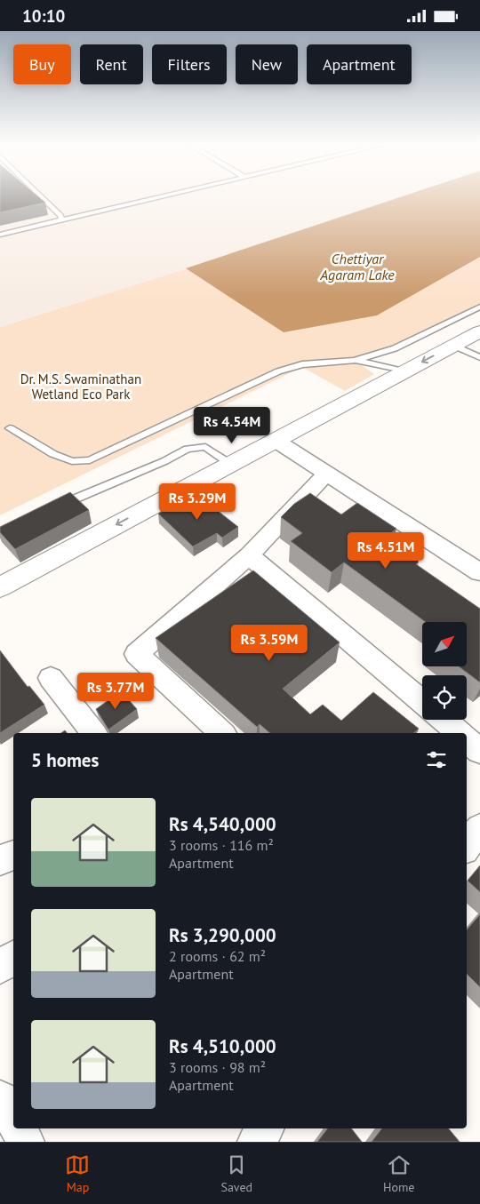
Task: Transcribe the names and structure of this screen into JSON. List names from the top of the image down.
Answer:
{
  "water": ["Chettiyar Agaram Lake"],
  "parks": ["Dr. M.S. Swaminathan Wetland Eco Park"],
  "north": "top right",
  "page": {
    "status": "10:10",
    "chip": [
      "Buy",
      "Rent",
      "Filters",
      "New",
      "Apartment"
    ],
    "price": [
      "Rs 4.54M",
      "Rs 3.29M",
      "Rs 4.51M",
      "Rs 3.59M",
      "Rs 3.77M"
    ],
    "heading": "5 homes",
    "list": [
      {
        "name": "Rs 4,540,000",
        "note": "3 rooms · 116 m² · Apartment"
      },
      {
        "name": "Rs 3,290,000",
        "note": "2 rooms · 62 m² · Apartment"
      },
      {
        "name": "Rs 4,510,000",
        "note": "3 rooms · 98 m² · Apartment"
      }
    ],
    "tabs": ["Map", "Saved", "Home"]
  }
}
